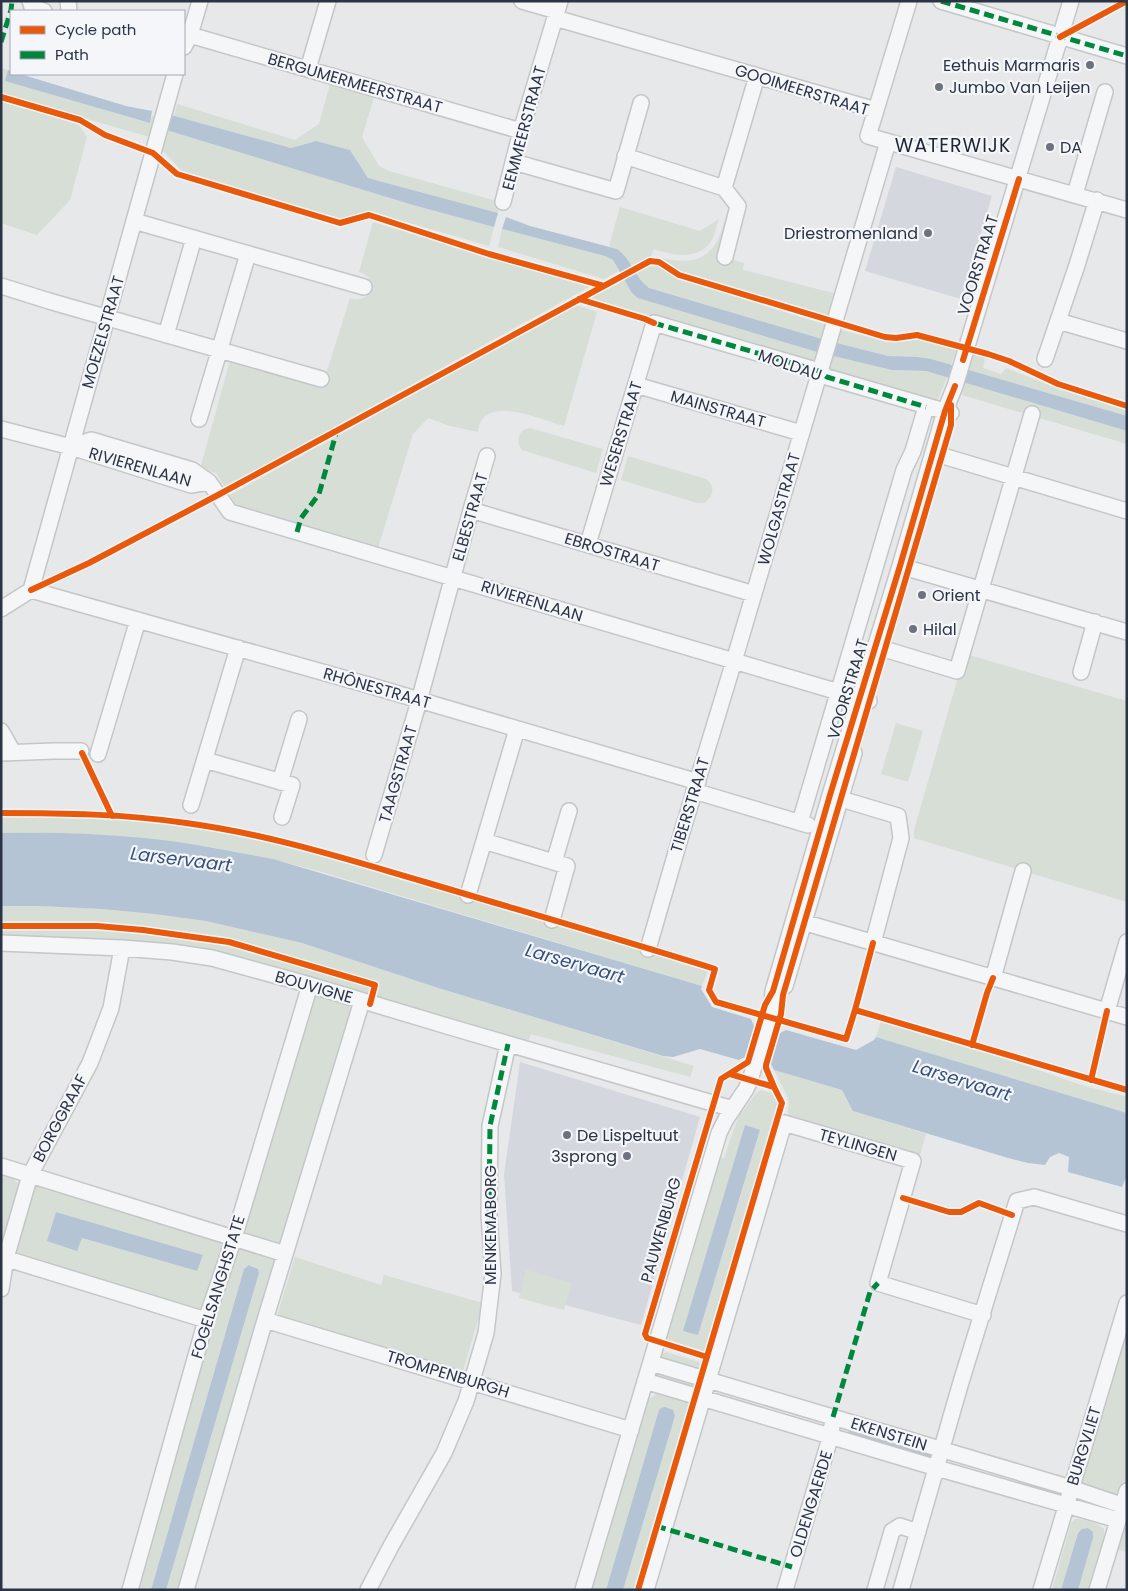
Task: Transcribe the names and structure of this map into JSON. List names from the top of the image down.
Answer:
{
  "streets": {
    "street": [
      "BERGUMERMEERSTRAAT",
      "GOOIMEERSTRAAT",
      "EEMMEERSTRAAT",
      "VOORSTRAAT",
      "MOEZELSTRAAT",
      "MOLDAU",
      "MAINSTRAAT",
      "WESERSTRAAT",
      "RIVIERENLAAN",
      "WOLGASTRAAT",
      "ELBESTRAAT",
      "EBROSTRAAT",
      "RHÔNESTRAAT",
      "TAAGSTRAAT",
      "TIBERSTRAAT",
      "BOUVIGNE",
      "BORGGRAAF",
      "TEYLINGEN",
      "MENKEMABORG",
      "PAUWENBURG",
      "FOGELSANGHSTATE",
      "TROMPENBURGH",
      "EKENSTEIN",
      "BURGVLIET",
      "OLDENGAERDE"
    ]
  },
  "crossings": [
    ["BERGUMERMEERSTRAAT", "EEMMEERSTRAAT"],
    ["GOOIMEERSTRAAT", "EEMMEERSTRAAT"],
    ["GOOIMEERSTRAAT", "VOORSTRAAT"],
    ["GOOIMEERSTRAAT", "WOLGASTRAAT"],
    ["VOORSTRAAT", "MOLDAU"],
    ["VOORSTRAAT", "RIVIERENLAAN"],
    ["VOORSTRAAT", "RHÔNESTRAAT"],
    ["VOORSTRAAT", "PAUWENBURG"],
    ["MOEZELSTRAAT", "RIVIERENLAAN"],
    ["MOEZELSTRAAT", "RHÔNESTRAAT"],
    ["MOLDAU", "WESERSTRAAT"],
    ["MOLDAU", "WOLGASTRAAT"],
    ["MAINSTRAAT", "WESERSTRAAT"],
    ["MAINSTRAAT", "WOLGASTRAAT"],
    ["WESERSTRAAT", "EBROSTRAAT"],
    ["RIVIERENLAAN", "WOLGASTRAAT"],
    ["RIVIERENLAAN", "ELBESTRAAT"],
    ["RIVIERENLAAN", "TAAGSTRAAT"],
    ["RIVIERENLAAN", "TIBERSTRAAT"],
    ["WOLGASTRAAT", "EBROSTRAAT"],
    ["WOLGASTRAAT", "TIBERSTRAAT"],
    ["ELBESTRAAT", "EBROSTRAAT"],
    ["ELBESTRAAT", "TAAGSTRAAT"],
    ["RHÔNESTRAAT", "TAAGSTRAAT"],
    ["RHÔNESTRAAT", "TIBERSTRAAT"],
    ["BOUVIGNE", "BORGGRAAF"],
    ["BOUVIGNE", "MENKEMABORG"],
    ["BOUVIGNE", "PAUWENBURG"],
    ["BOUVIGNE", "FOGELSANGHSTATE"],
    ["TEYLINGEN", "EKENSTEIN"],
    ["MENKEMABORG", "TROMPENBURGH"],
    ["PAUWENBURG", "TROMPENBURGH"],
    ["PAUWENBURG", "EKENSTEIN"],
    ["EKENSTEIN", "BURGVLIET"],
    ["EKENSTEIN", "OLDENGAERDE"]
  ],
  "districts": ["WATERWIJK"],
  "water": ["Larservaart"],
  "places": [
    "Eethuis Marmaris",
    "Jumbo Van Leijen",
    "DA",
    "Driestromenland",
    "Orient",
    "Hilal",
    "De Lispeltuut",
    "3sprong"
  ],
  "legend": ["Cycle path", "Path"]
}
